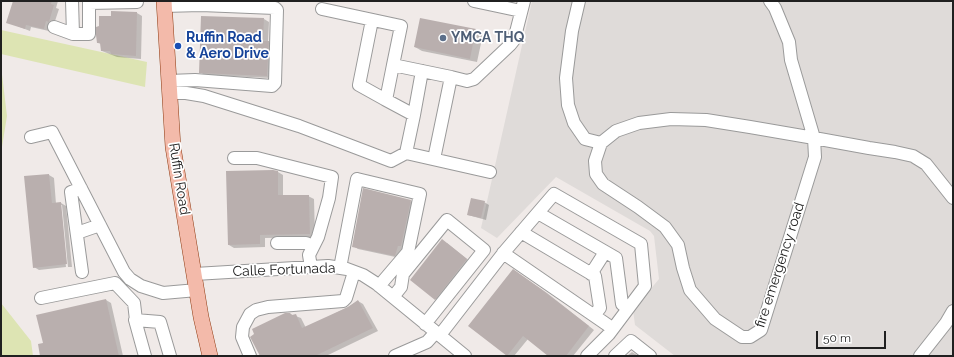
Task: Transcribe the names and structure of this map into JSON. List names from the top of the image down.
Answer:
{
  "streets": {
    "main road": ["Ruffin Road"],
    "street": ["fire emergency road", "Calle Fortunada"]
  },
  "crossings": [
    ["Ruffin Road", "Calle Fortunada"]
  ],
  "places": ["YMCA THQ", "Ruffin Road & Aero Drive"],
  "scale_bar": "50 m"
}
